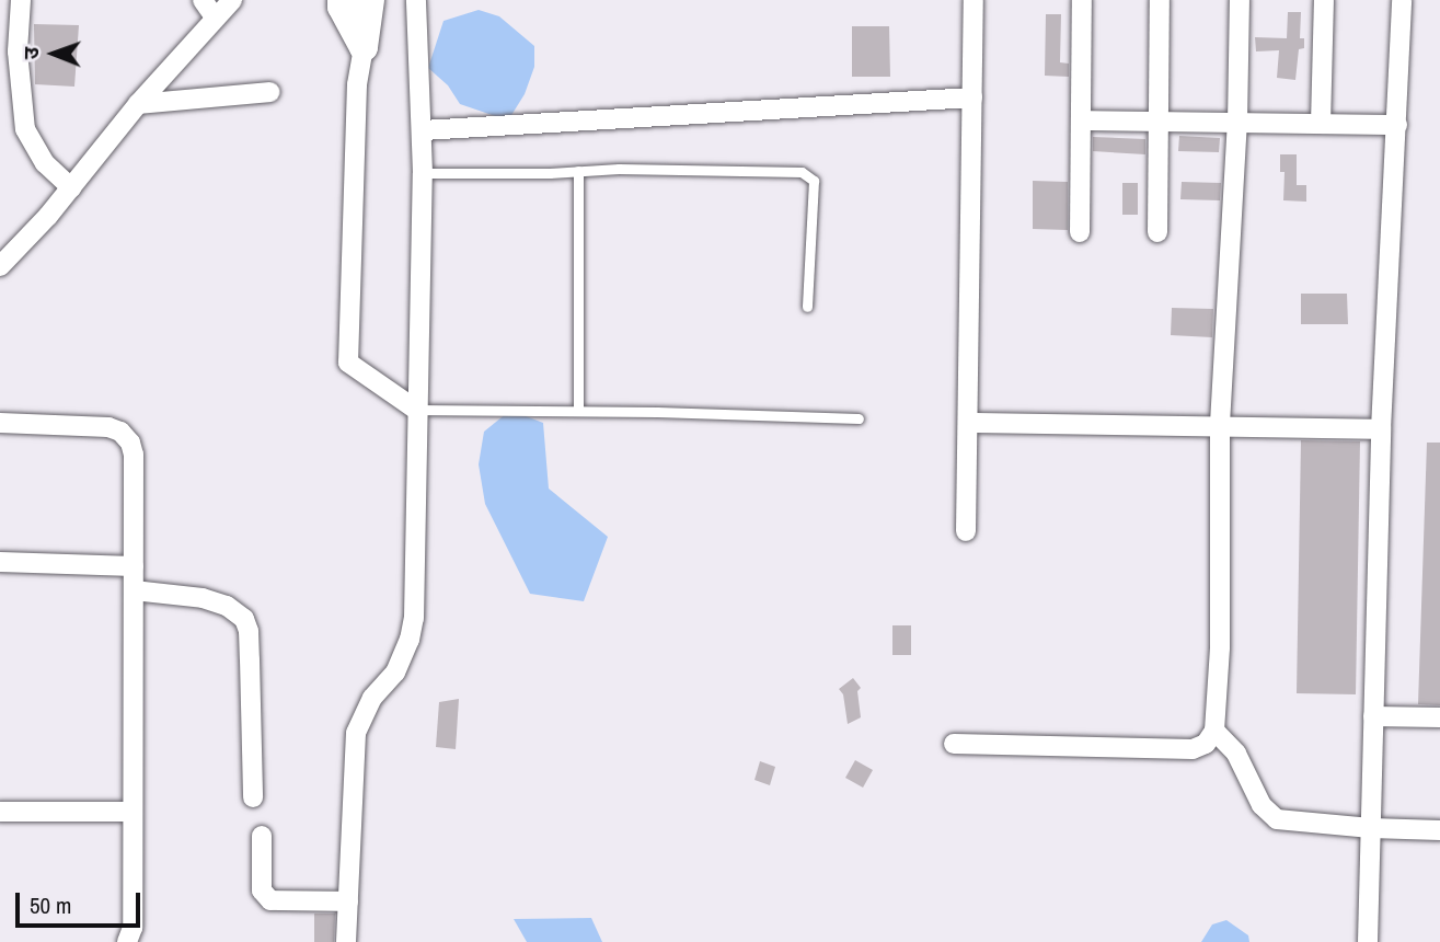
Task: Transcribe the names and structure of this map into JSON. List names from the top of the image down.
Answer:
{
  "scale_bar": "50 m",
  "north": "left"
}
